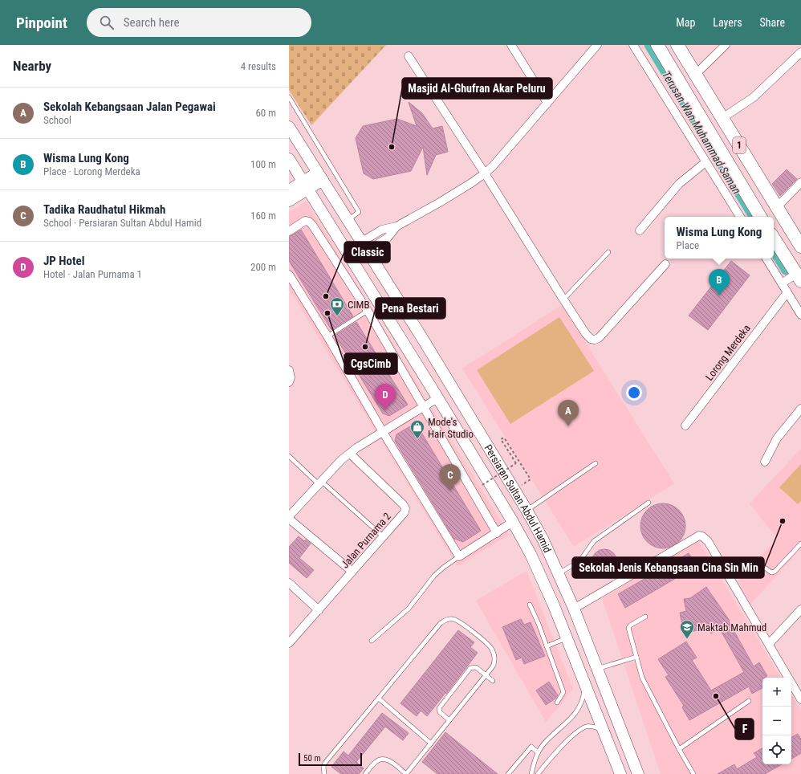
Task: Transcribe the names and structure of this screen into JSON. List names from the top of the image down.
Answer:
{
  "streets": {
    "main road": ["1", "Persiaran Sultan Abdul Hamid"],
    "street": ["Lorong Merdeka", "Jalan Purnama 2"]
  },
  "water": ["Terusan Wan Muhammad Saman"],
  "places": {
    "other": [
      "Masjid Al-Ghufran Akar Peluru",
      "Classic",
      "CgsCimb",
      "Pena Bestari",
      "Sekolah Jenis Kebangsaan Cina Sin Min",
      "F"
    ],
    "bank": ["CIMB"],
    "shop": ["Mode's Hair Studio"],
    "school or university": ["Maktab Mahmud"]
  },
  "scale_bar": "50 m",
  "page": {
    "header": "Pinpoint",
    "search": "Search here",
    "nav": ["Map", "Layers", "Share"],
    "heading": ["Nearby", "4 results"],
    "list": [
      {
        "mark": "A",
        "name": "Sekolah Kebangsaan Jalan Pegawai",
        "note": "School",
        "value": "60 m"
      },
      {
        "mark": "B",
        "name": "Wisma Lung Kong",
        "note": "Place · Lorong Merdeka",
        "value": "100 m"
      },
      {
        "mark": "C",
        "name": "Tadika Raudhatul Hikmah",
        "note": "School · Persiaran Sultan Abdul Hamid",
        "value": "160 m"
      },
      {
        "mark": "D",
        "name": "JP Hotel",
        "note": "Hotel · Jalan Purnama 1",
        "value": "200 m"
      }
    ],
    "popup": ["Wisma Lung Kong", "Place"],
    "pins": [
      "B",
      "D",
      "A",
      "C"
    ],
    "map_buttons": ["+", "−"],
    "scale": "50 m"
  }
}
